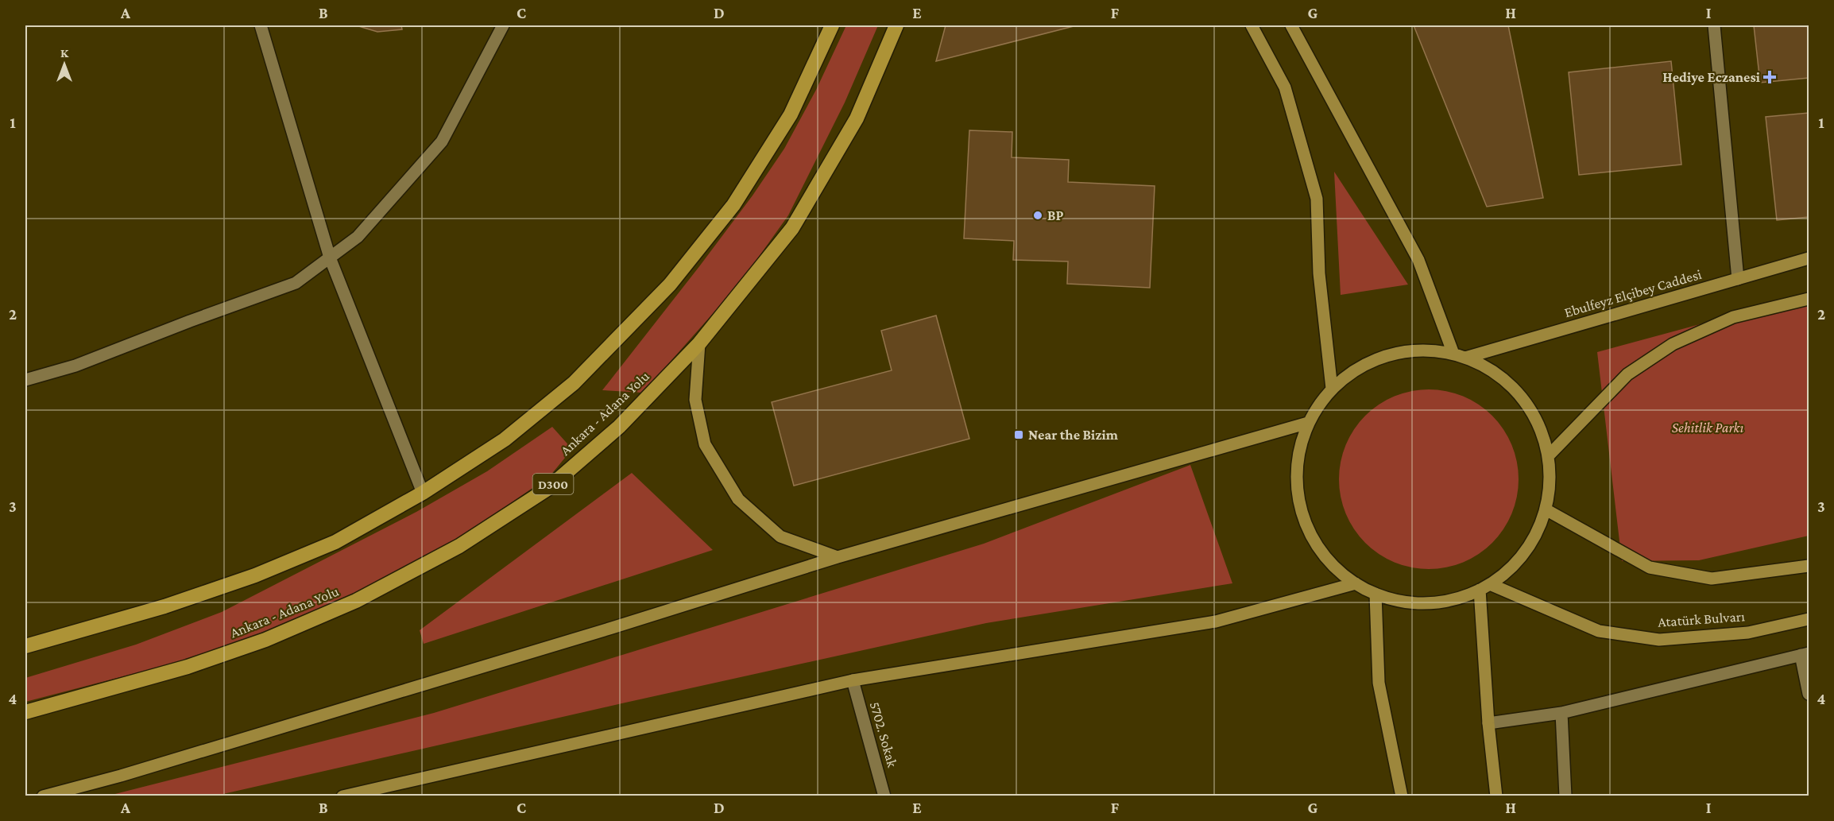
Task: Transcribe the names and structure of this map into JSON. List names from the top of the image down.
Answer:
{
  "streets": {
    "highway": ["Ankara - Adana Yolu", "D300"],
    "main road": ["Ebulfeyz Elçibey Caddesi", "Atatürk Bulvarı"],
    "street": ["5702. Sokak"]
  },
  "parks": ["Sehitlik Parkı"],
  "places": {
    "health": ["Hediye Eczanesi"],
    "other": ["BP"],
    "transit": ["Near the Bizim"]
  },
  "north": "top",
  "grid": {
    "columns": [
      "A",
      "B",
      "C",
      "D",
      "E",
      "F",
      "G",
      "H",
      "I"
    ],
    "rows": [
      "1",
      "2",
      "3",
      "4"
    ]
  }
}
